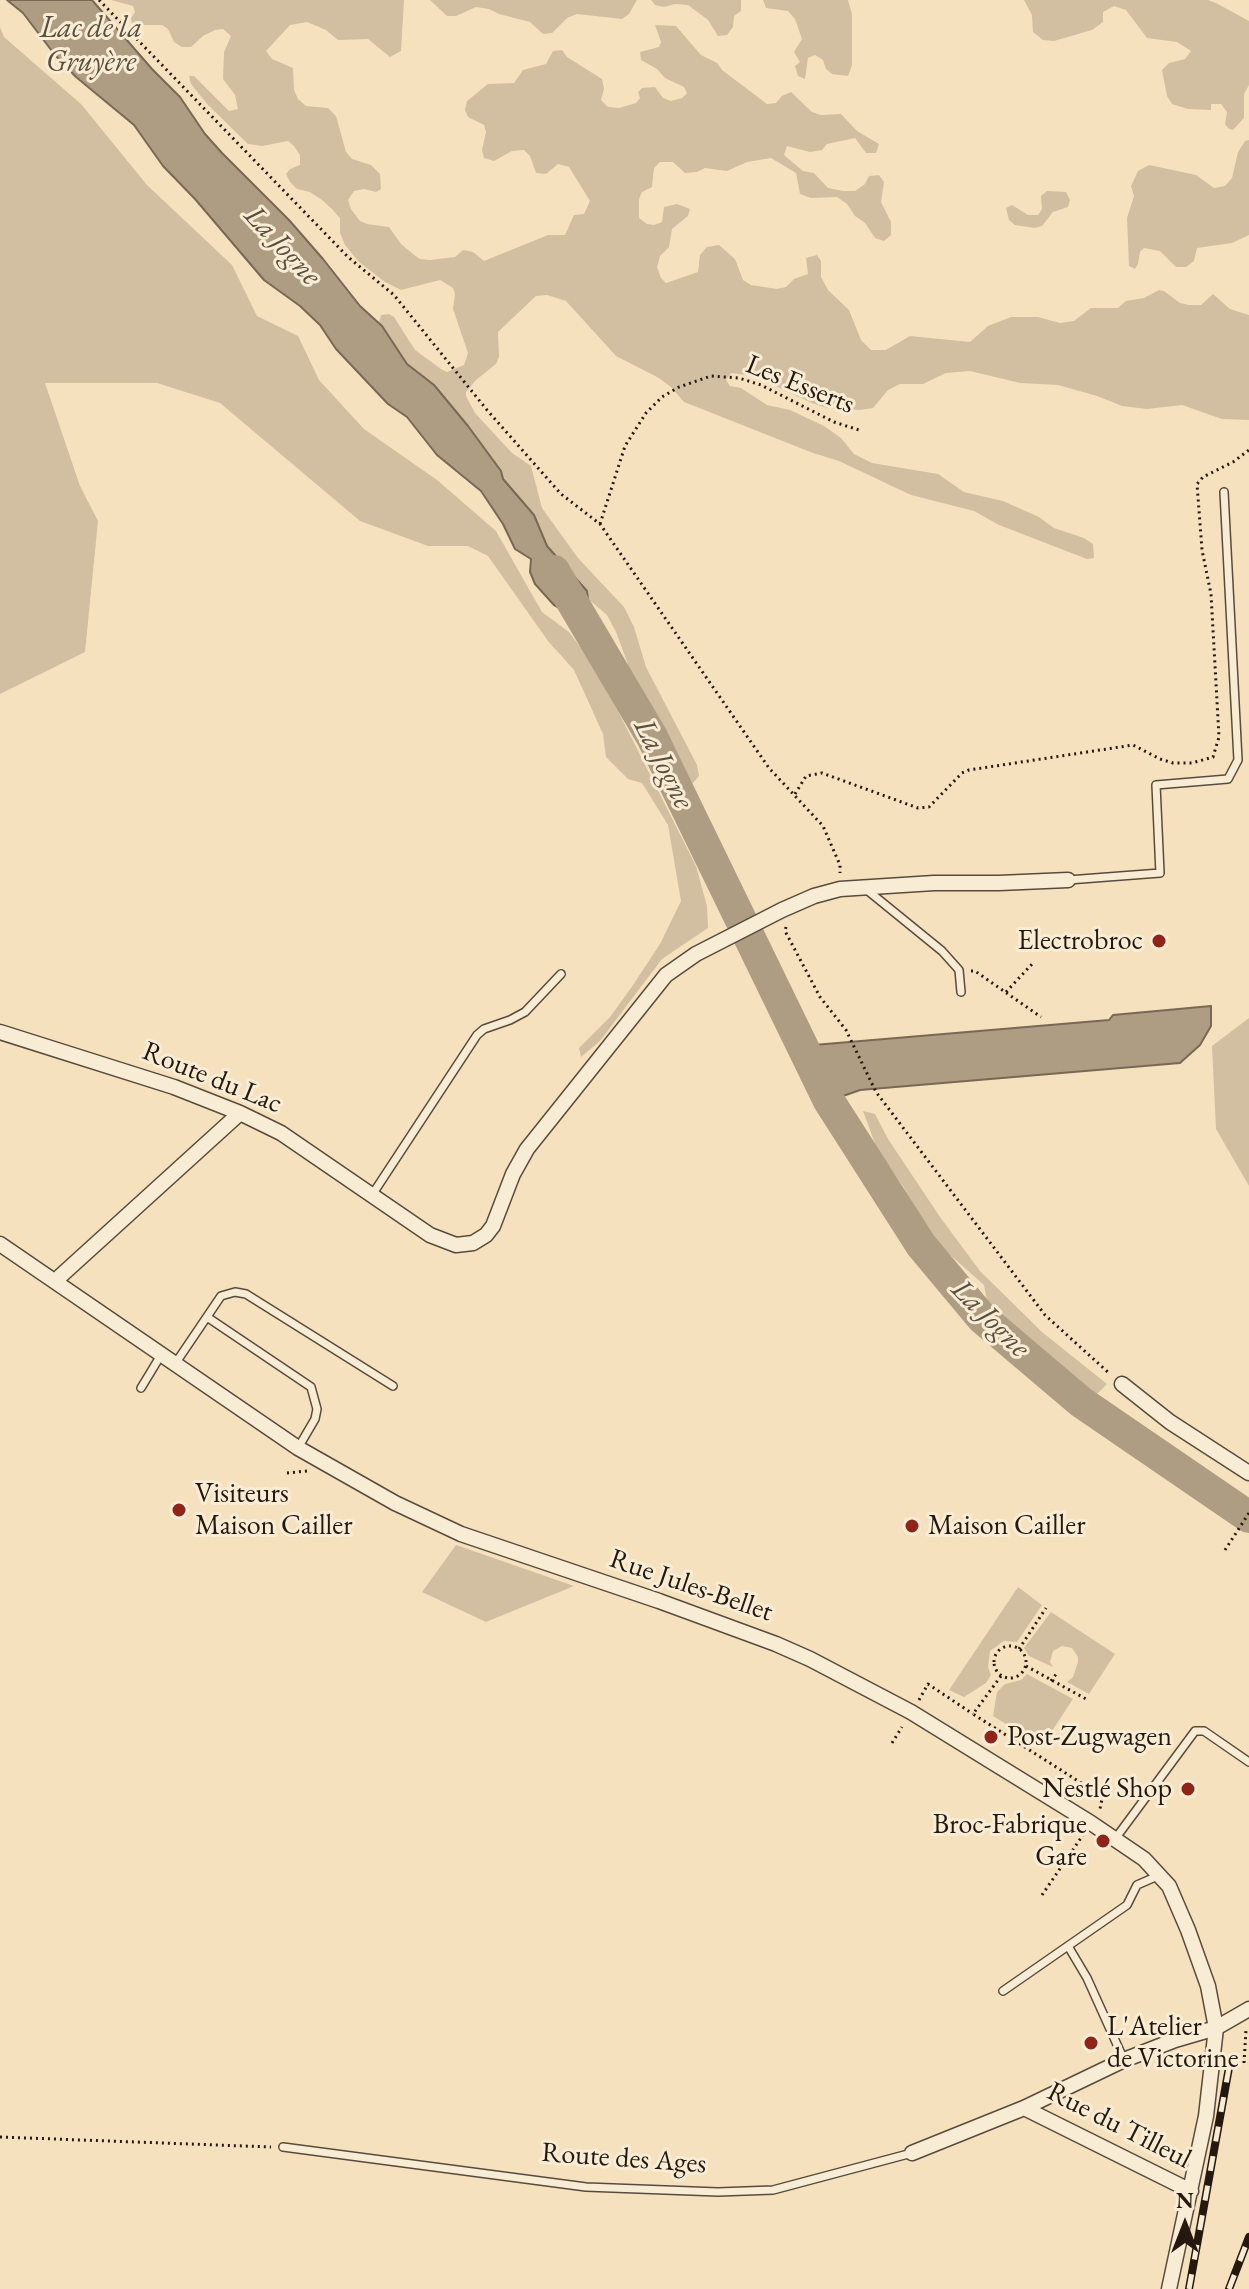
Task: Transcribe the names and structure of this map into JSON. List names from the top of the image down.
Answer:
{
  "streets": {
    "street": [
      "Route du Lac",
      "Rue Jules-Bellet",
      "Rue du Tilleul",
      "Route des Ages"
    ],
    "path": ["Les Esserts"]
  },
  "crossings": [
    ["Rue Jules-Bellet", "Rue du Tilleul"],
    ["Rue Jules-Bellet", "Route des Ages"],
    ["Rue du Tilleul", "Route des Ages"]
  ],
  "water": ["Lac de la Gruyère", "La Jogne"],
  "places": [
    "Electrobroc",
    "Visiteurs Maison Cailler",
    "Maison Cailler",
    "Post-Zugwagen",
    "Nestlé Shop",
    "Broc-Fabrique Gare",
    "L'Atelier de Victorine"
  ],
  "north": "top"
}
